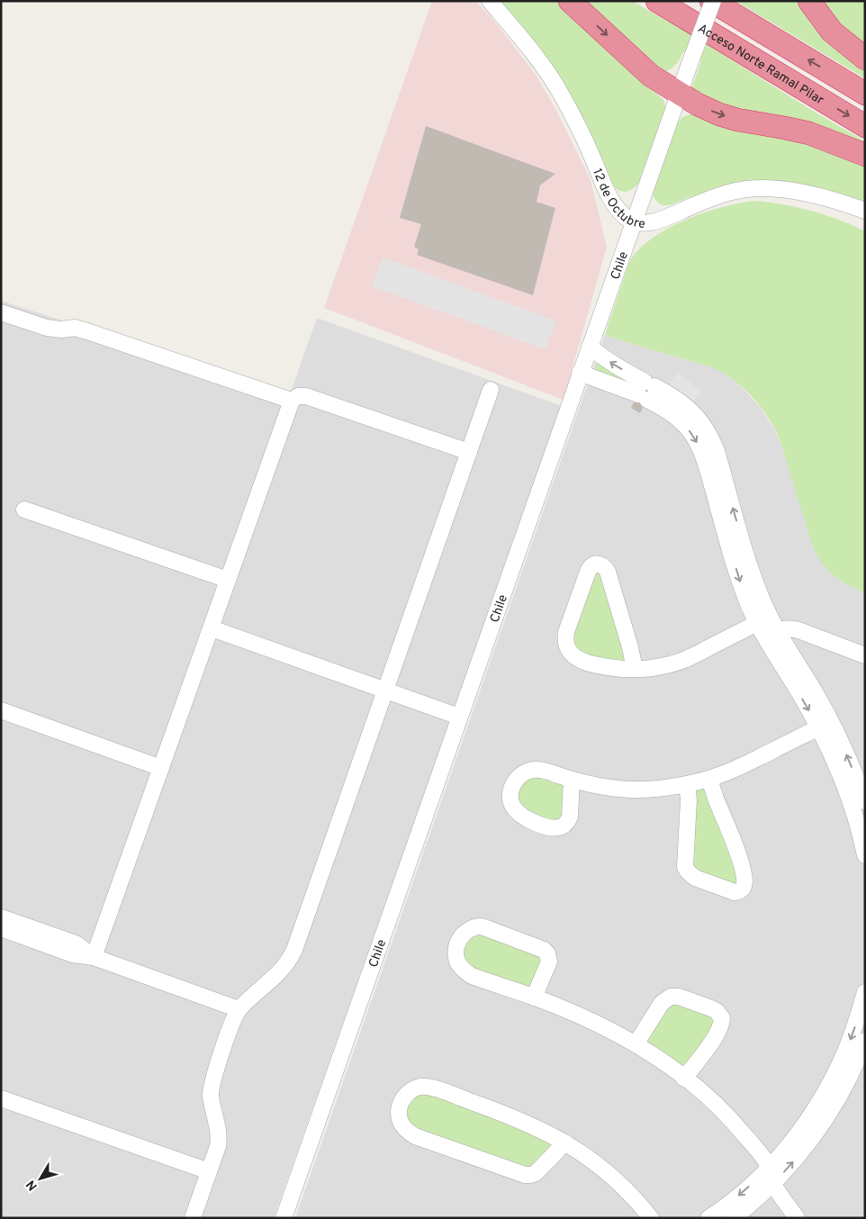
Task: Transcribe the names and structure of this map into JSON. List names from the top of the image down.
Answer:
{
  "streets": {
    "highway": ["Acceso Norte Ramal Pilar"],
    "street": ["12 de Octubre", "Chile"]
  },
  "crossings": [
    ["12 de Octubre", "Chile"]
  ],
  "north": "bottom left"
}
